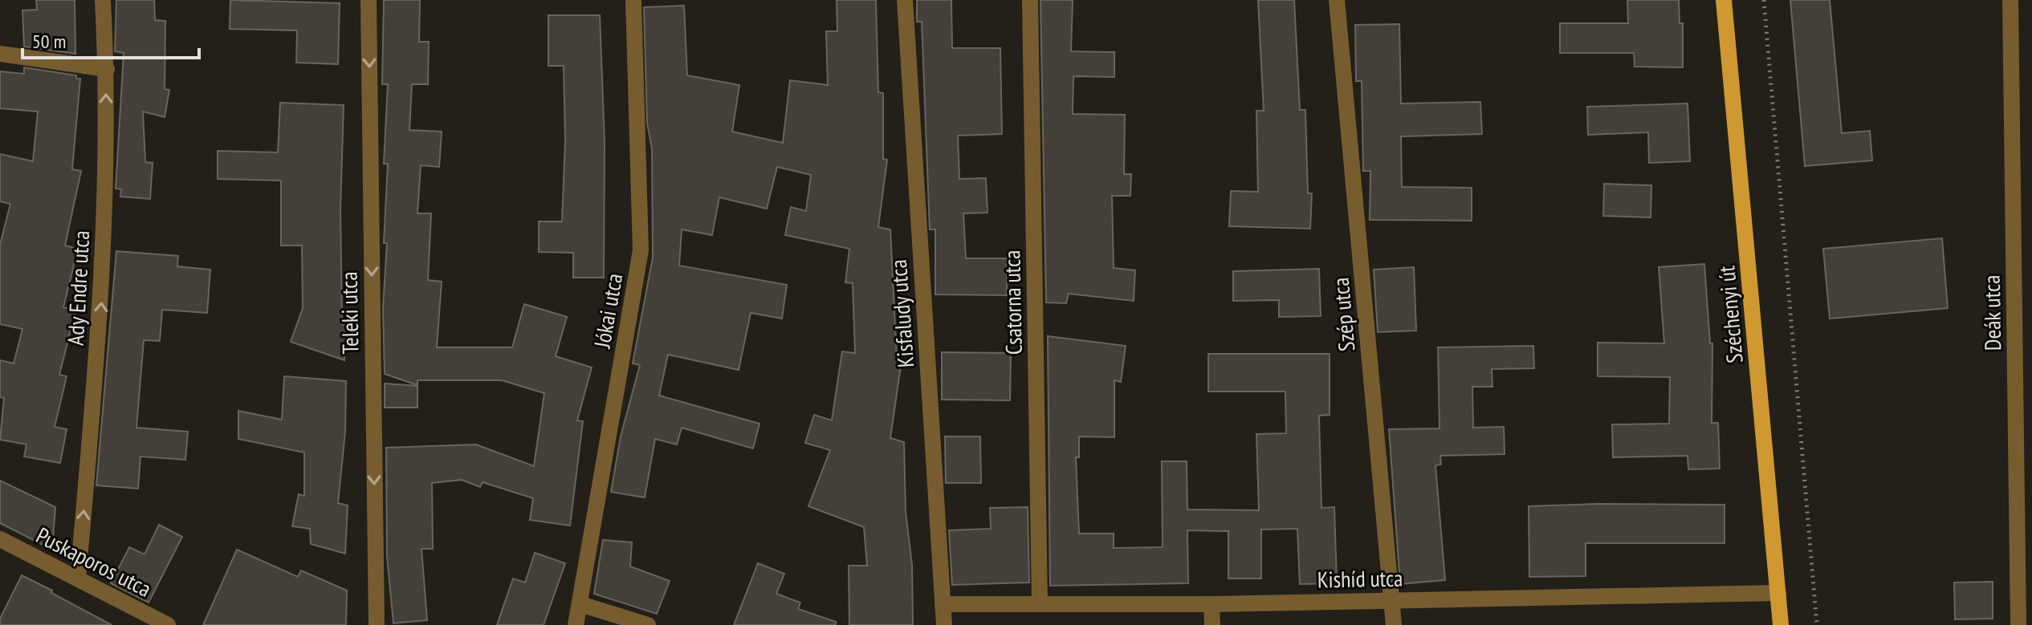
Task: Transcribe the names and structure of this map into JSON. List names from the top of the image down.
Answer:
{
  "streets": {
    "main road": ["Széchenyi út"],
    "street": [
      "Ady Endre utca",
      "Csatorna utca",
      "Jókai utca",
      "Teleki utca",
      "Deák utca",
      "Kisfaludy utca",
      "Szép utca",
      "Puskaporos utca",
      "Kishíd utca"
    ]
  },
  "crossings": [
    ["Ady Endre utca", "Puskaporos utca"],
    ["Csatorna utca", "Kishíd utca"],
    ["Kisfaludy utca", "Kishíd utca"],
    ["Szép utca", "Kishíd utca"],
    ["Széchenyi út", "Kishíd utca"]
  ],
  "one_way": ["Ady Endre utca", "Teleki utca"],
  "scale_bar": "50 m"
}
